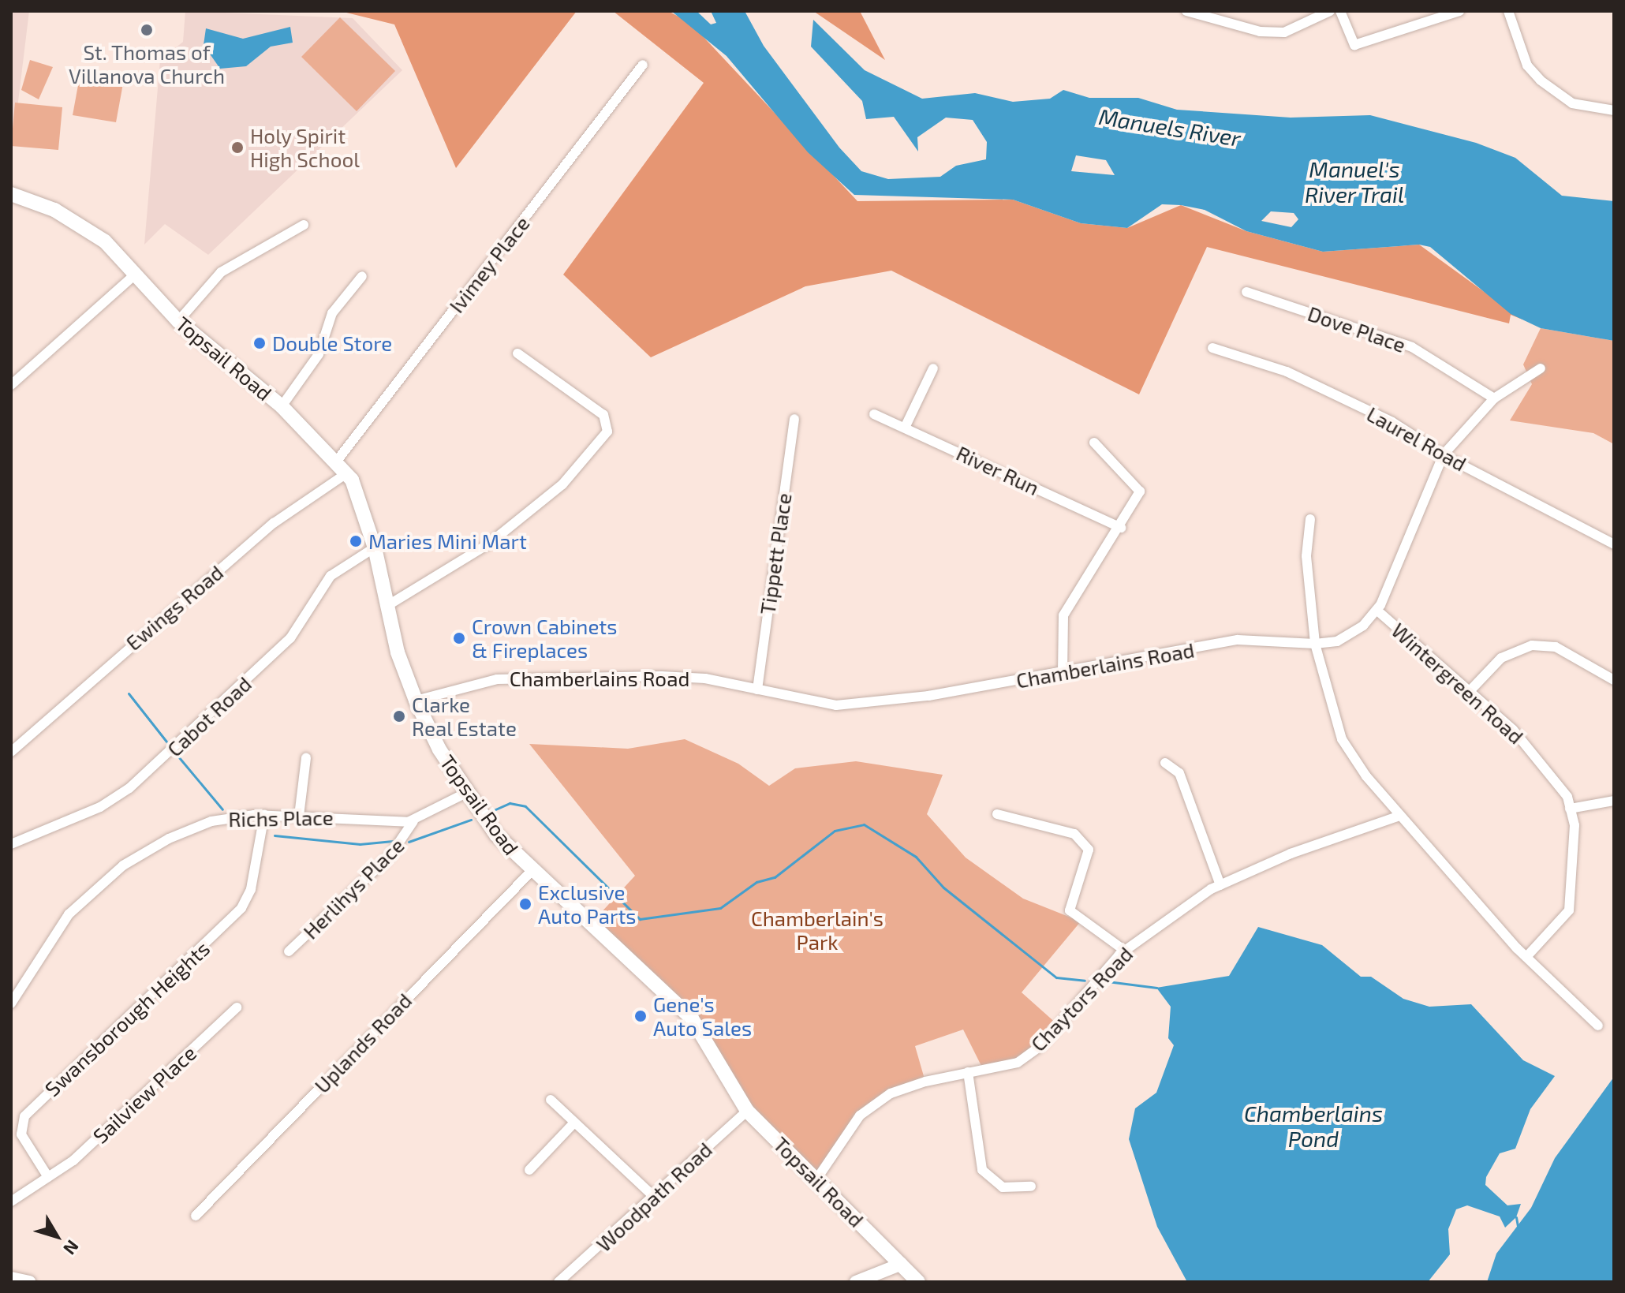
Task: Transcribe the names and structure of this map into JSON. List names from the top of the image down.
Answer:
{
  "streets": {
    "main road": ["Topsail Road"],
    "street": [
      "Ivimey Place",
      "Dove Place",
      "Laurel Road",
      "River Run",
      "Tippett Place",
      "Ewings Road",
      "Chamberlains Road",
      "Wintergreen Road",
      "Cabot Road",
      "Richs Place",
      "Herlihys Place",
      "Chaytors Road",
      "Swansborough Heights",
      "Uplands Road",
      "Sailview Place",
      "Woodpath Road"
    ]
  },
  "crossings": [
    ["Ivimey Place", "Topsail Road"],
    ["Ivimey Place", "Ewings Road"],
    ["Topsail Road", "Ewings Road"],
    ["Topsail Road", "Chamberlains Road"],
    ["Topsail Road", "Cabot Road"],
    ["Topsail Road", "Chaytors Road"],
    ["Topsail Road", "Uplands Road"],
    ["Topsail Road", "Woodpath Road"],
    ["Tippett Place", "Chamberlains Road"],
    ["Chamberlains Road", "Wintergreen Road"],
    ["Richs Place", "Herlihys Place"],
    ["Richs Place", "Swansborough Heights"],
    ["Swansborough Heights", "Sailview Place"]
  ],
  "water": ["Manuels River", "Manuel's River Trail", "Chamberlains Pond"],
  "parks": ["Chamberlain's Park"],
  "places": [
    "St. Thomas of Villanova Church",
    "Holy Spirit High School",
    "Double Store",
    "Maries Mini Mart",
    "Crown Cabinets & Fireplaces",
    "Clarke Real Estate",
    "Exclusive Auto Parts",
    "Gene's Auto Sales"
  ],
  "north": "bottom right"
}
